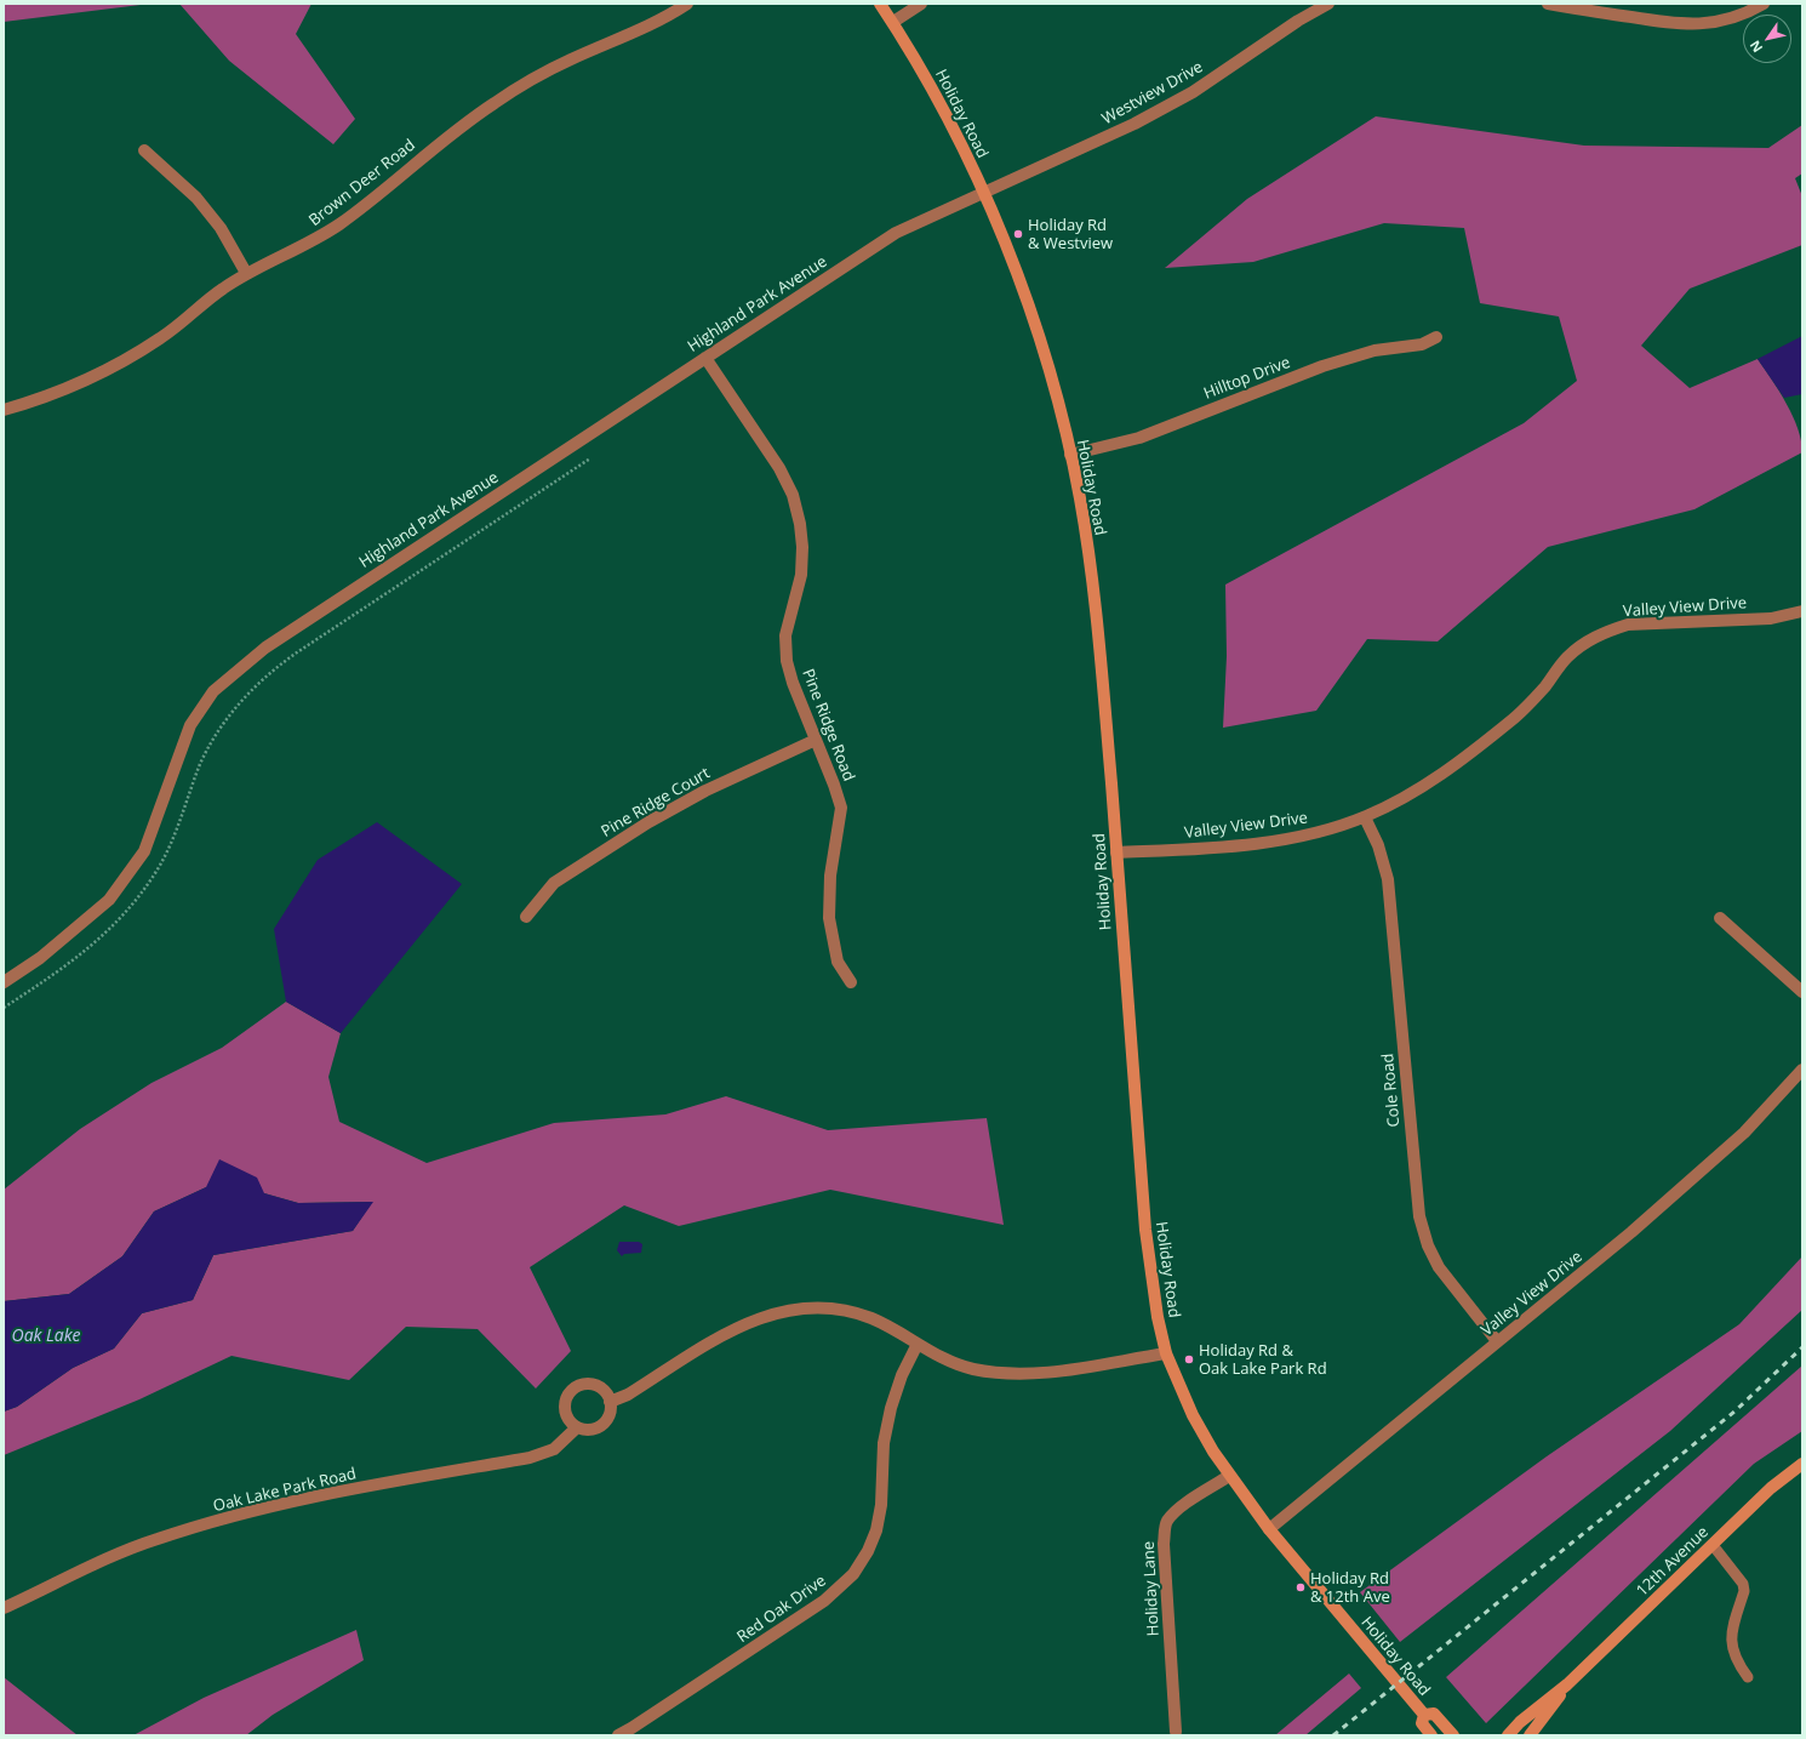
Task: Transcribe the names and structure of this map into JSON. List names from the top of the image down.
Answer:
{
  "streets": {
    "street": [
      "Westview Drive",
      "Holiday Road",
      "Brown Deer Road",
      "Highland Park Avenue",
      "Hilltop Drive",
      "Valley View Drive",
      "Pine Ridge Road",
      "Pine Ridge Court",
      "Cole Road",
      "Oak Lake Park Road",
      "12th Avenue",
      "Holiday Lane",
      "Red Oak Drive"
    ]
  },
  "crossings": [
    ["Westview Drive", "Holiday Road"],
    ["Westview Drive", "Highland Park Avenue"],
    ["Holiday Road", "Highland Park Avenue"],
    ["Holiday Road", "Hilltop Drive"],
    ["Holiday Road", "Valley View Drive"],
    ["Holiday Road", "Holiday Lane"],
    ["Highland Park Avenue", "Pine Ridge Road"],
    ["Valley View Drive", "Cole Road"],
    ["Pine Ridge Road", "Pine Ridge Court"]
  ],
  "water": ["Oak Lake"],
  "places": ["Holiday Rd & Westview", "Holiday Rd & Oak Lake Park Rd", "Holiday Rd & 12th Ave"],
  "north": "bottom left"
}
